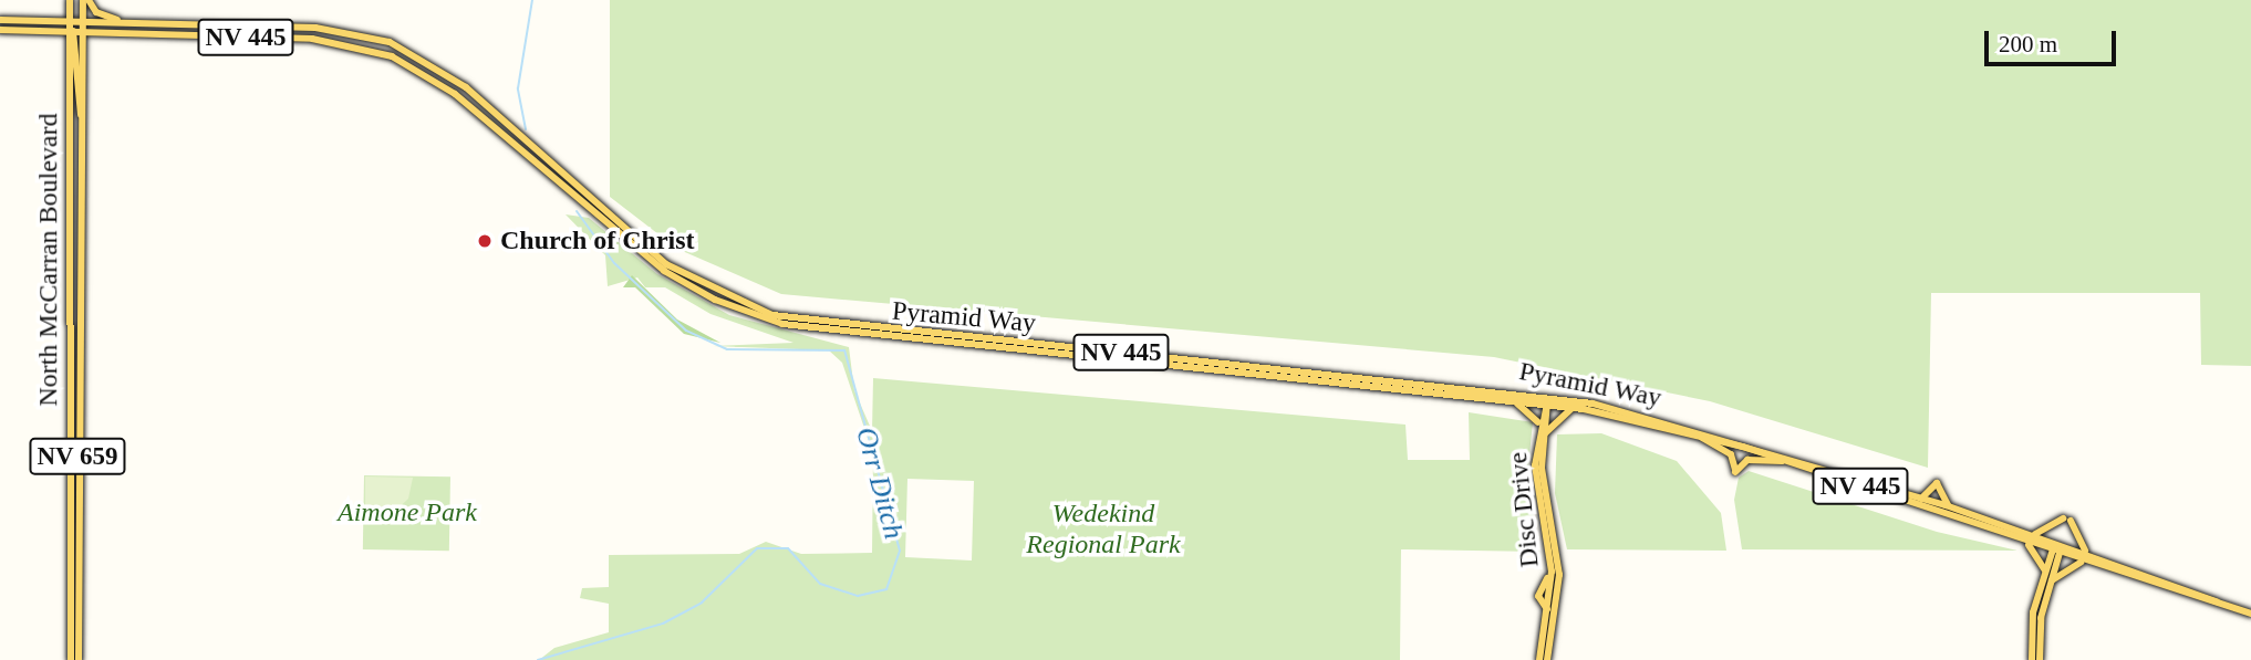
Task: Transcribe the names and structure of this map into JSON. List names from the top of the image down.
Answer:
{
  "streets": {
    "main road": [
      "NV 445",
      "North McCarran Boulevard",
      "Pyramid Way",
      "NV 659",
      "Disc Drive"
    ]
  },
  "crossings": [
    ["North McCarran Boulevard", "Pyramid Way"],
    ["Pyramid Way", "Disc Drive"]
  ],
  "water": ["Orr Ditch"],
  "parks": ["Aimone Park", "Wedekind Regional Park"],
  "places": ["Church of Christ"],
  "scale_bar": "200 m"
}
